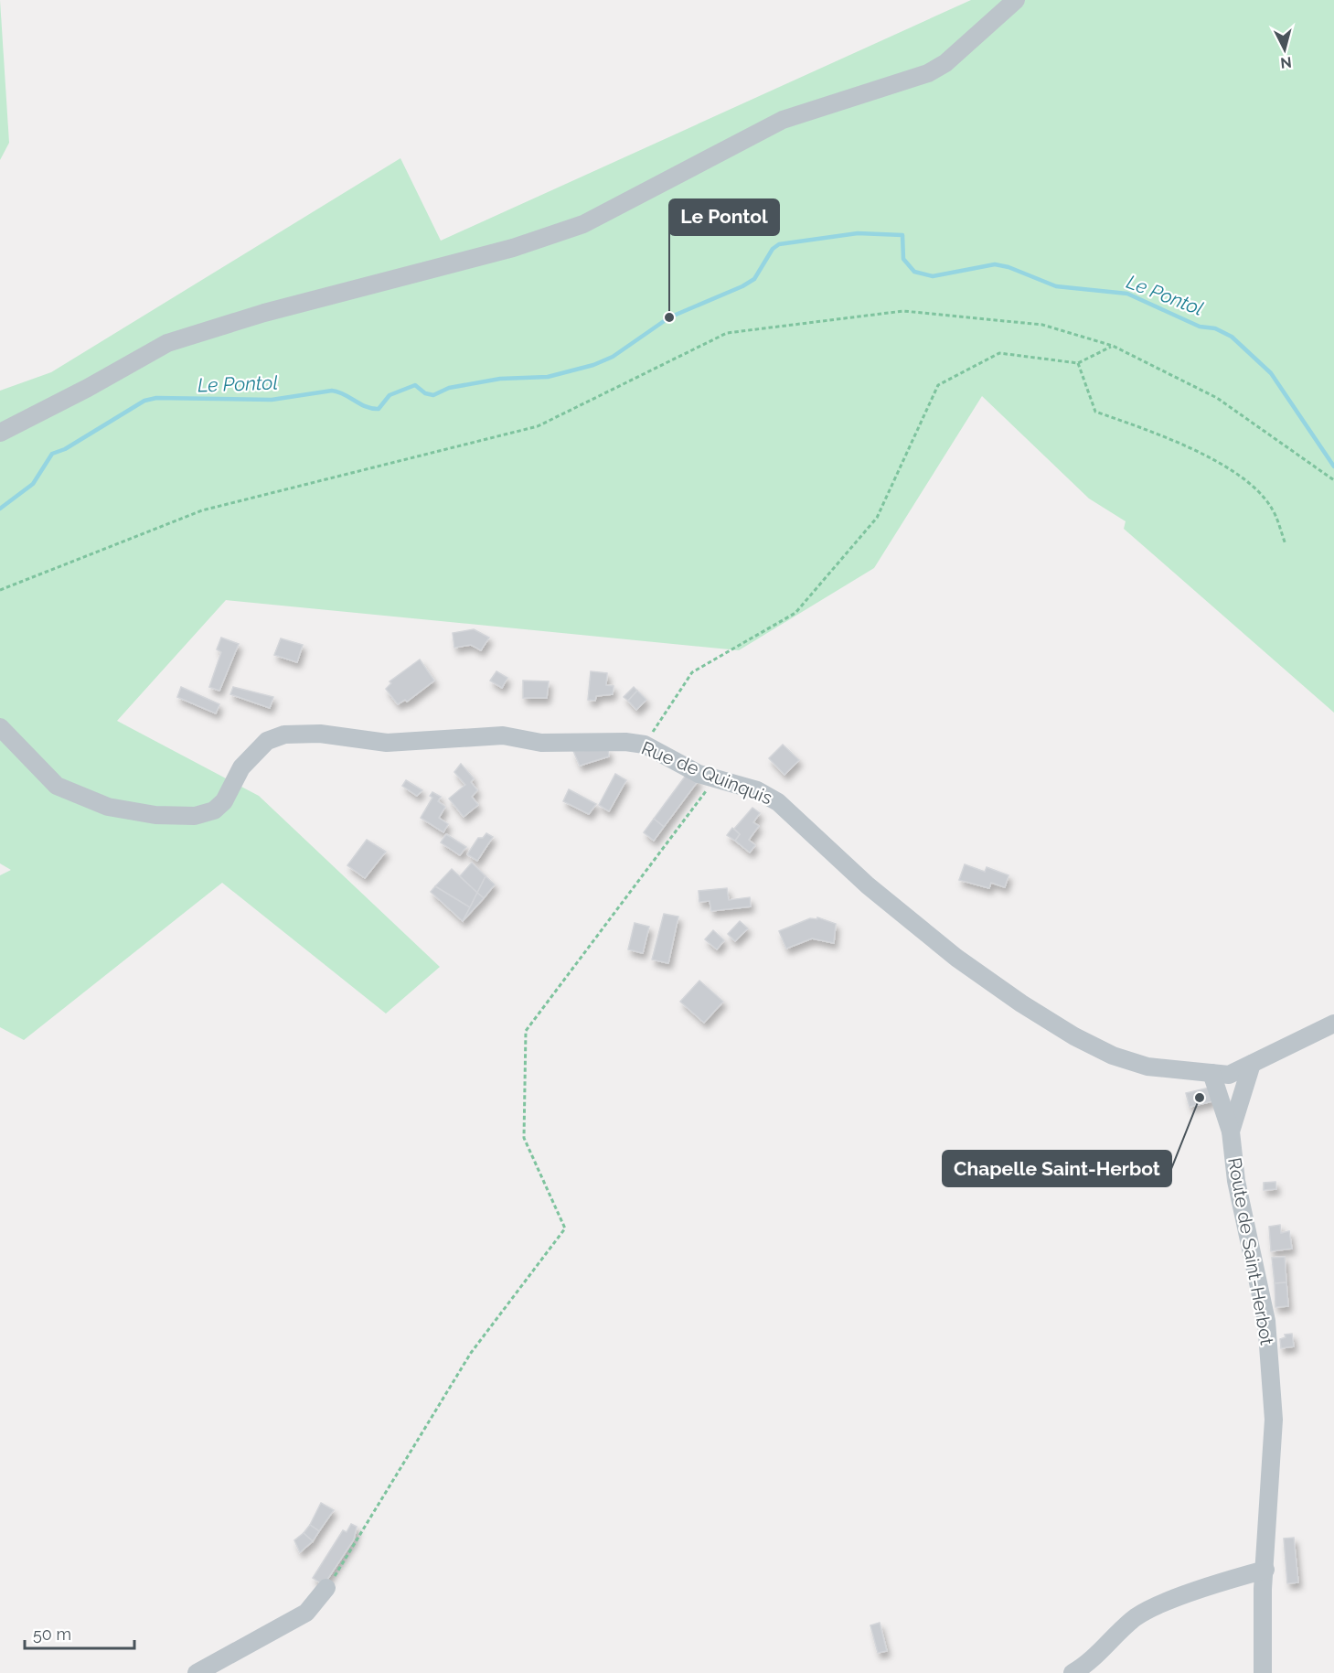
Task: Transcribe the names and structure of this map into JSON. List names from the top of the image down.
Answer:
{
  "streets": {
    "street": ["Rue de Quinquis", "Route de Saint-Herbot"]
  },
  "water": ["Le Pontol"],
  "places": ["Le Pontol", "Chapelle Saint-Herbot"],
  "scale_bar": "50 m",
  "north": "bottom"
}
